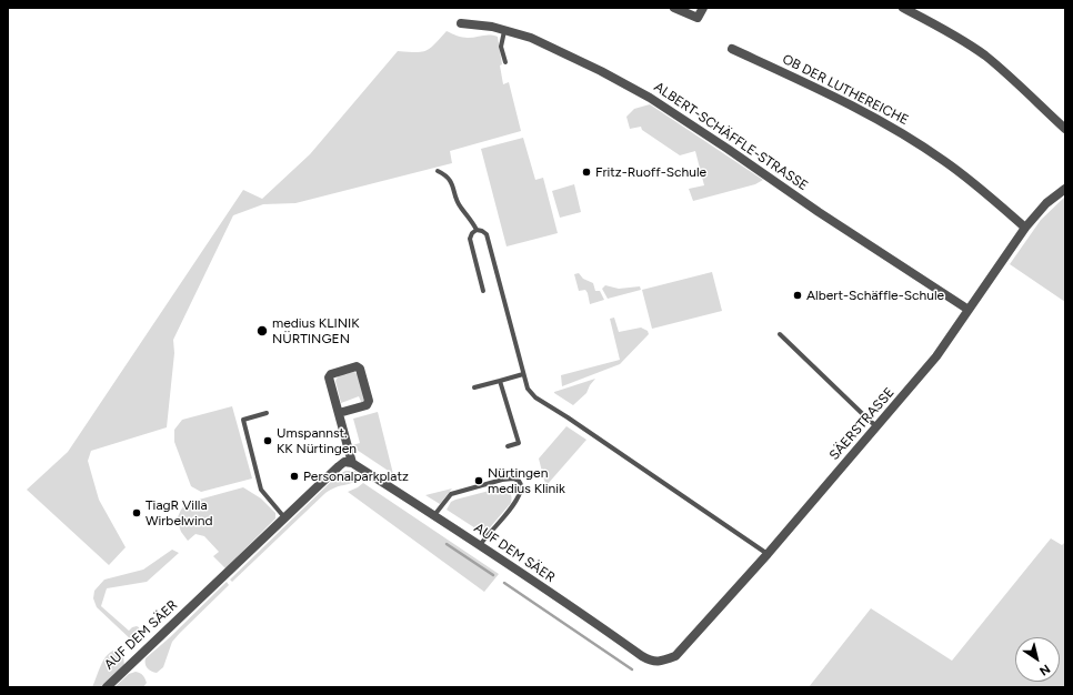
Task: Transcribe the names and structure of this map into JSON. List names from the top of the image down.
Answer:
{
  "streets": {
    "street": [
      "OB DER LUTHEREICHE",
      "ALBERT-SCHÄFFLE-STRASSE",
      "SÄERSTRASSE",
      "AUF DEM SÄER"
    ]
  },
  "crossings": [
    ["OB DER LUTHEREICHE", "SÄERSTRASSE"],
    ["ALBERT-SCHÄFFLE-STRASSE", "SÄERSTRASSE"],
    ["SÄERSTRASSE", "AUF DEM SÄER"]
  ],
  "places": [
    "Fritz-Ruoff-Schule",
    "Albert-Schäffle-Schule",
    "medius KLINIK NÜRTINGEN",
    "Umspannst. KK Nürtingen",
    "Personalparkplatz",
    "Nürtingen medius Klinik",
    "TiagR Villa Wirbelwind"
  ],
  "north": "bottom right"
}
